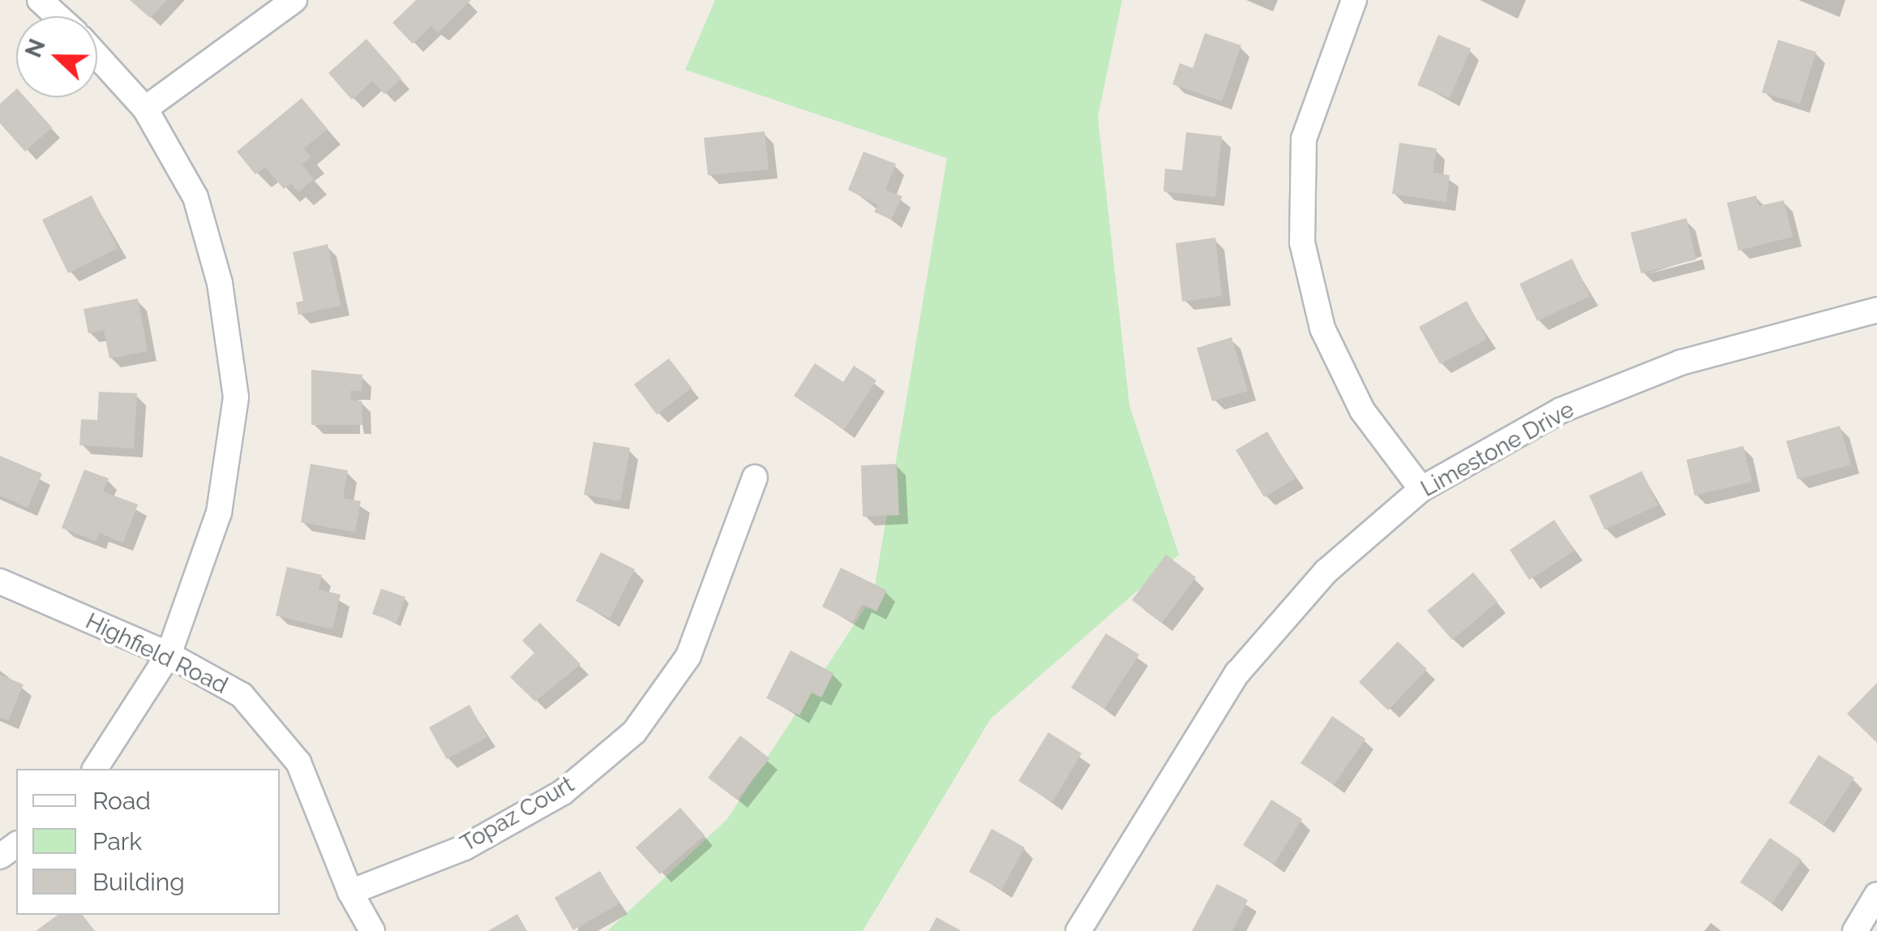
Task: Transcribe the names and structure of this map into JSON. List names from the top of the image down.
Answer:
{
  "streets": {
    "street": ["Limestone Drive", "Highfield Road", "Topaz Court"]
  },
  "crossings": [
    ["Highfield Road", "Topaz Court"]
  ],
  "legend": ["Road", "Park", "Building"],
  "north": "left"
}
